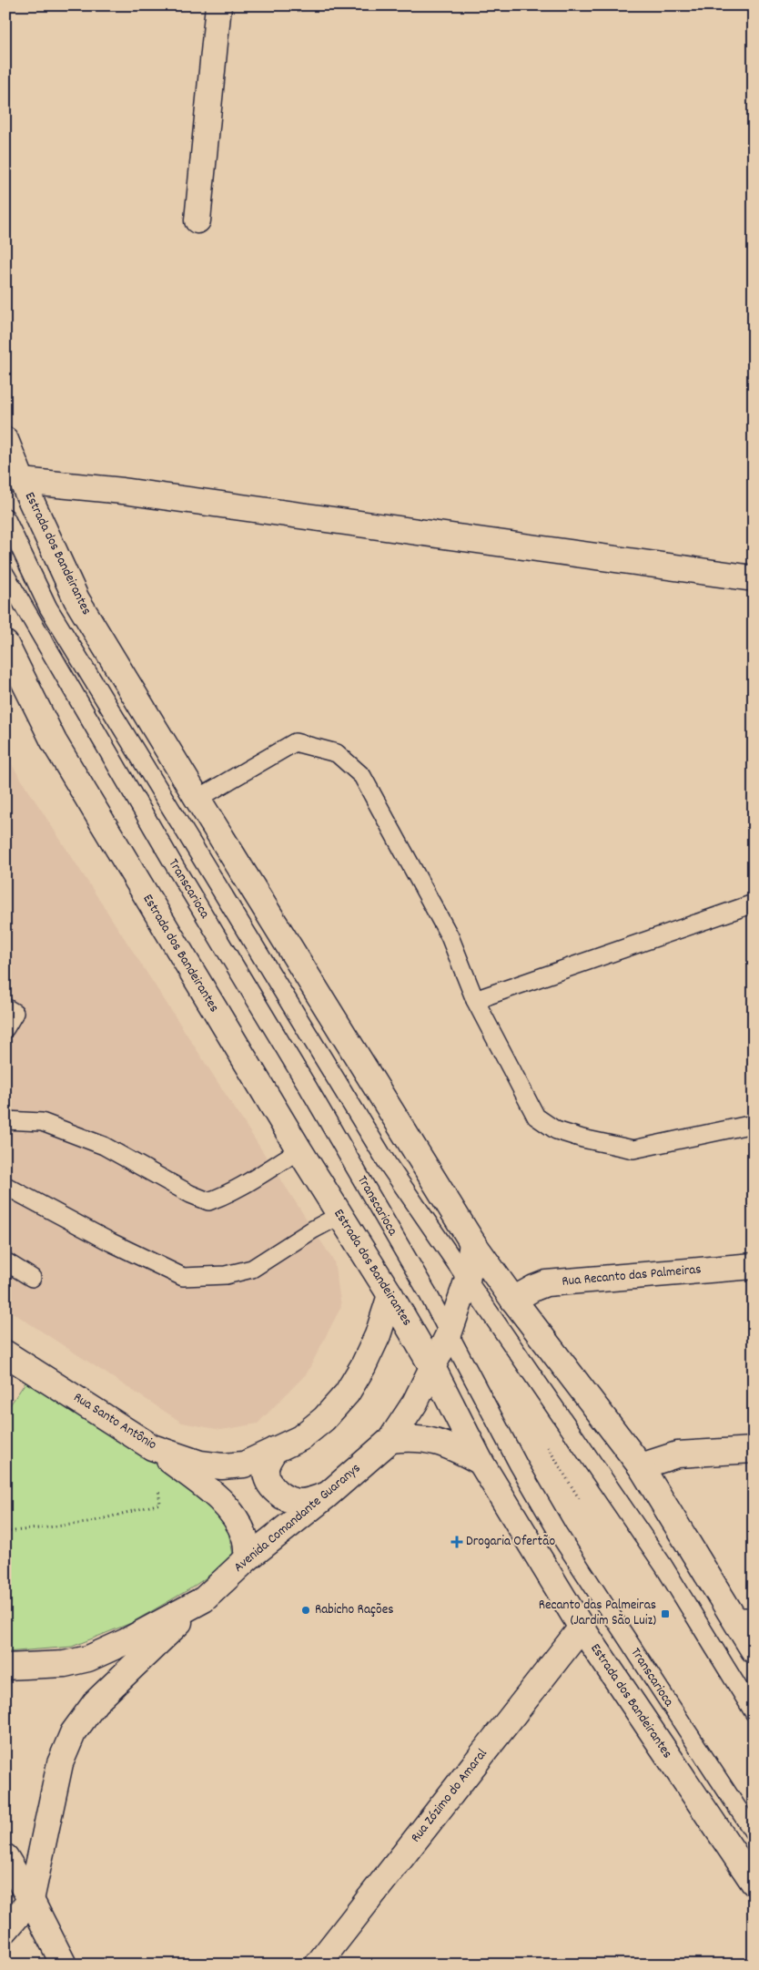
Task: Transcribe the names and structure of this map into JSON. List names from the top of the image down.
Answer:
{
  "streets": {
    "street": [
      "Estrada dos Bandeirantes",
      "Rua Recanto das Palmeiras",
      "Rua Santo Antônio",
      "Avenida Comandante Guaranys",
      "Rua Zózimo do Amaral"
    ],
    "lane": ["Transcarioca"]
  },
  "crossings": [
    ["Estrada dos Bandeirantes", "Rua Recanto das Palmeiras"],
    ["Estrada dos Bandeirantes", "Rua Santo Antônio"],
    ["Estrada dos Bandeirantes", "Avenida Comandante Guaranys"],
    ["Estrada dos Bandeirantes", "Rua Zózimo do Amaral"],
    ["Transcarioca", "Avenida Comandante Guaranys"]
  ],
  "places": {
    "health": ["Drogaria Ofertão"],
    "other": ["Rabicho Rações"],
    "transit": ["Recanto das Palmeiras (Jardim São Luiz)"]
  }
}
